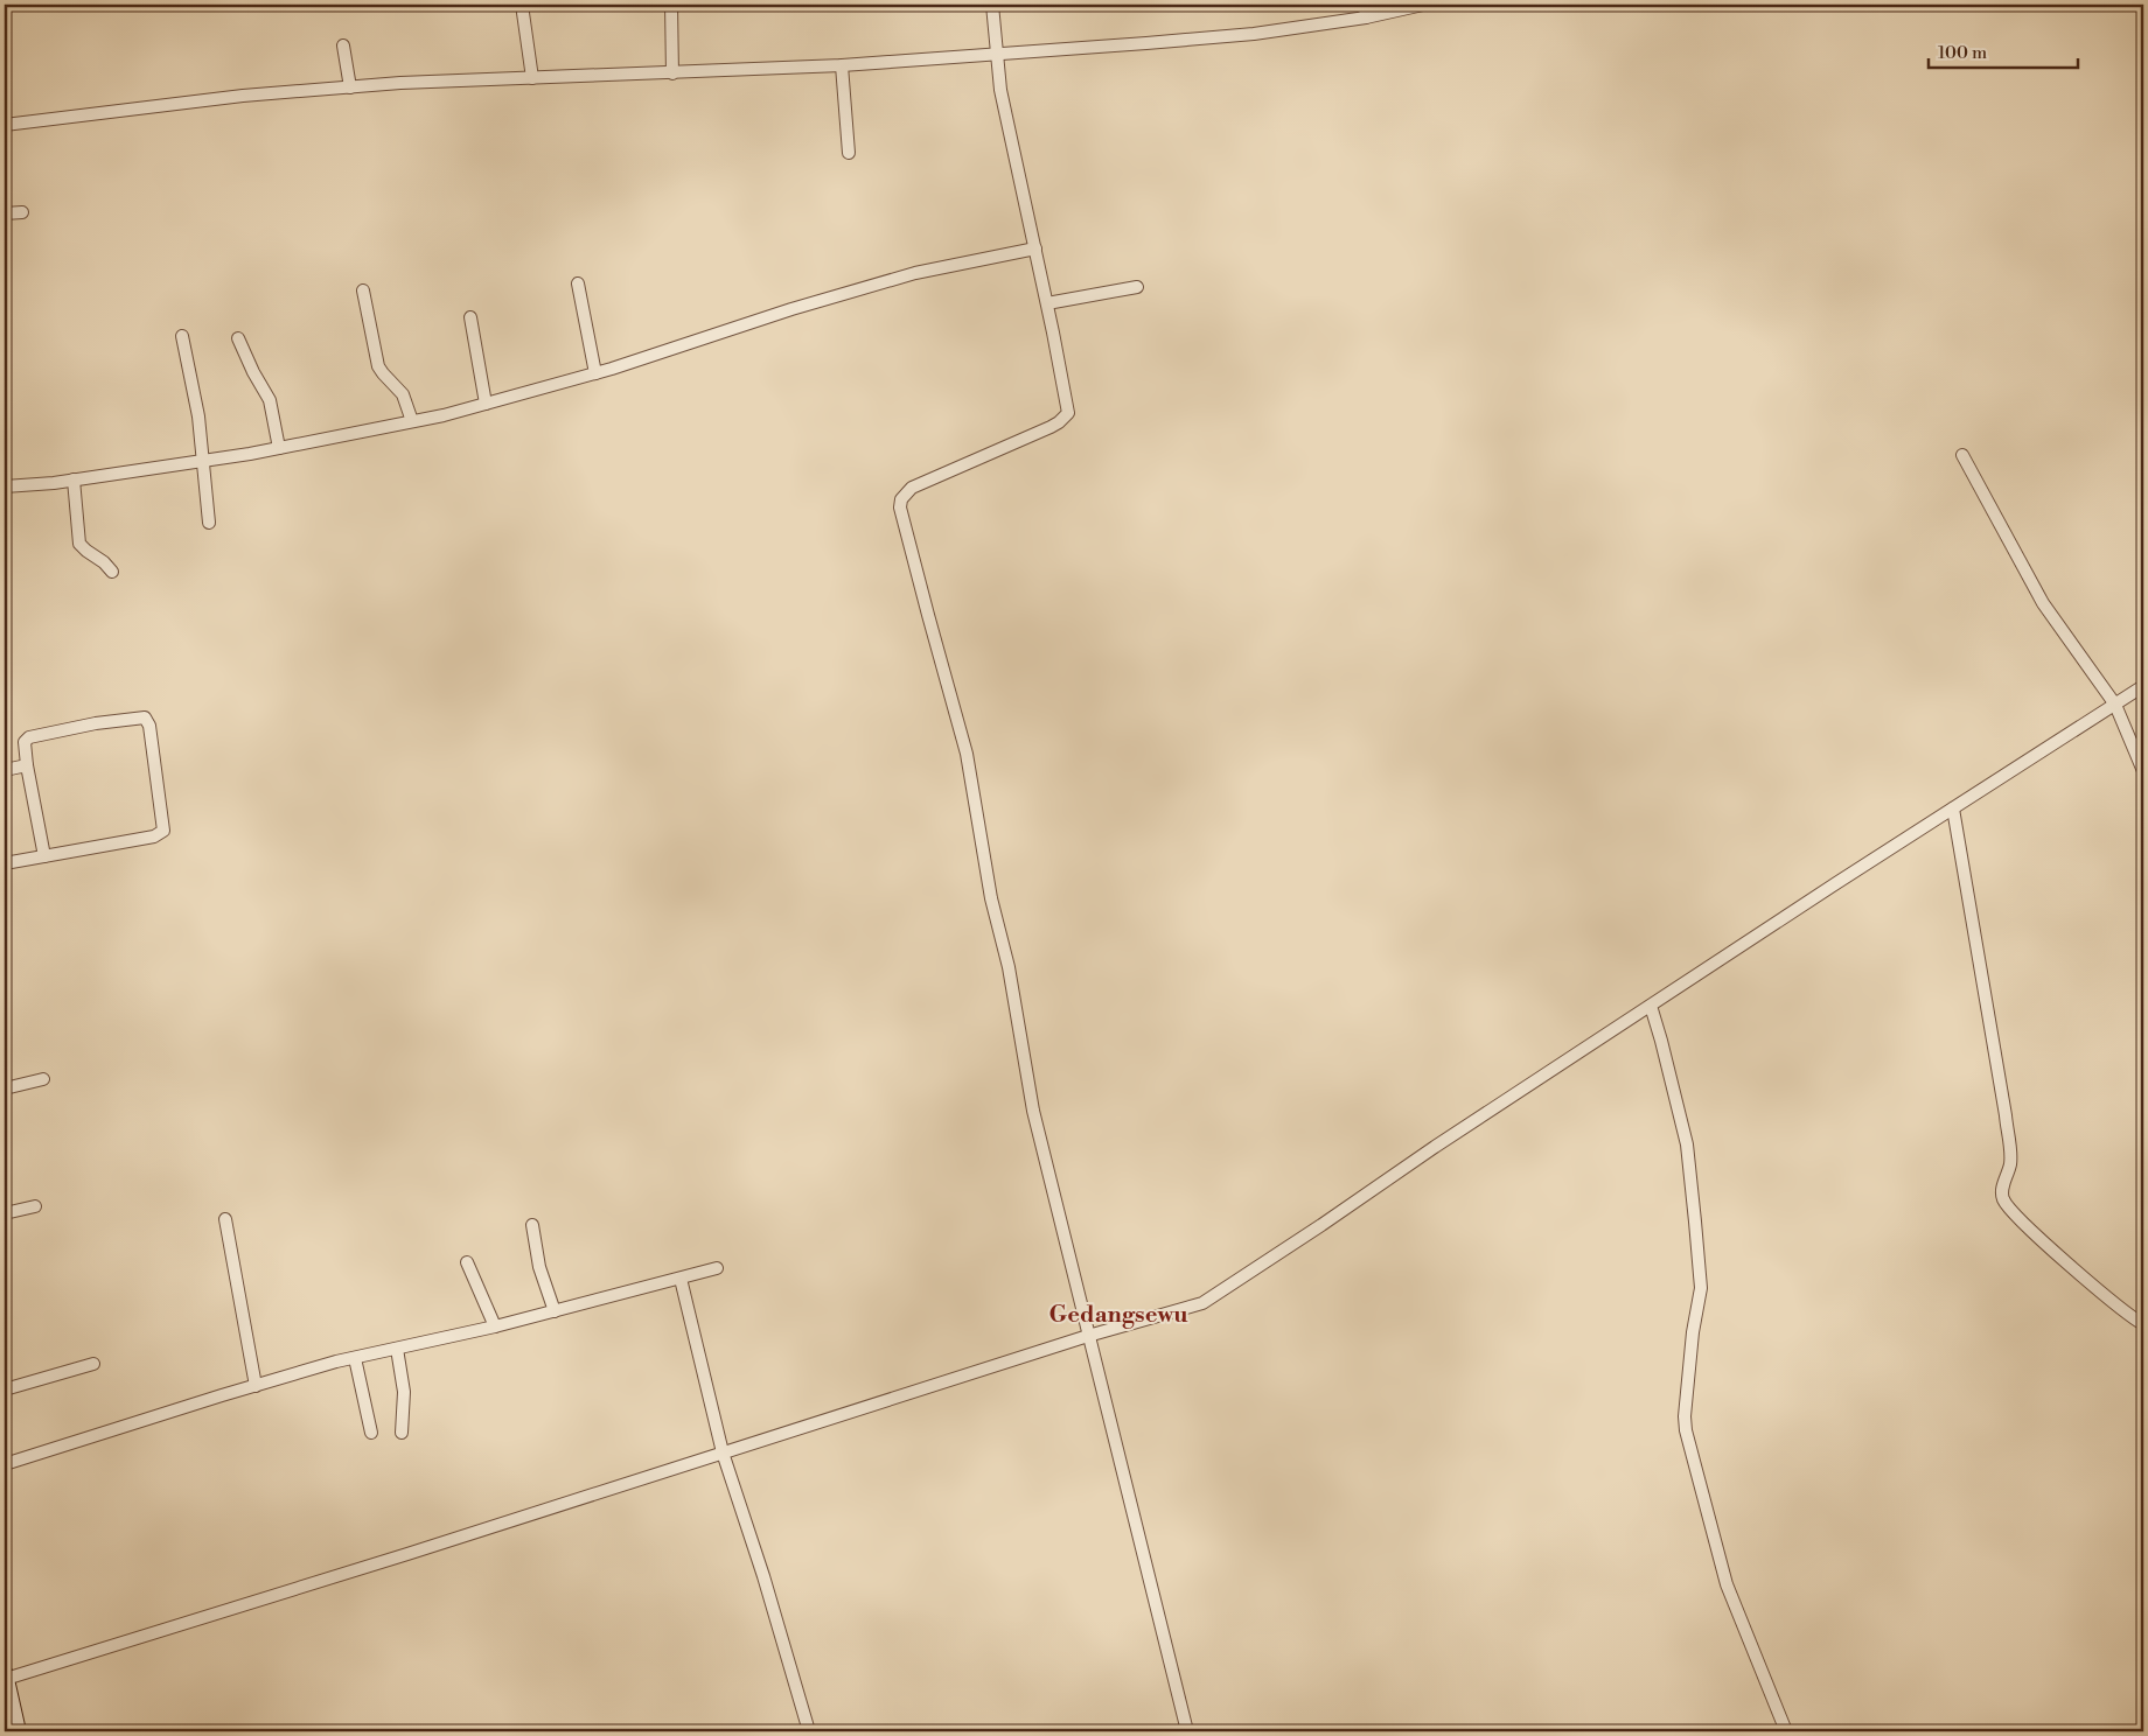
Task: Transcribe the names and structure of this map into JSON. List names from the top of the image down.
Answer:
{
  "districts": ["Gedangsewu"],
  "scale_bar": "100 m"
}
